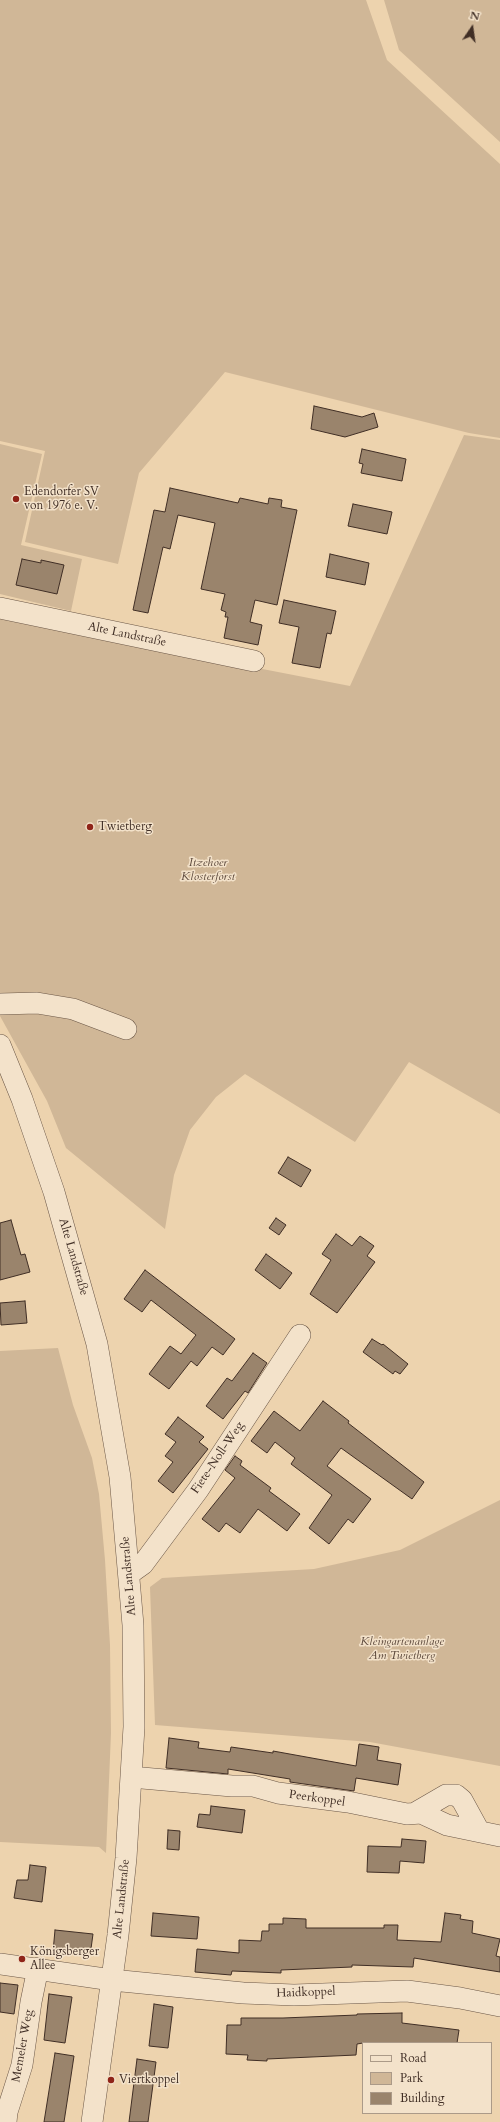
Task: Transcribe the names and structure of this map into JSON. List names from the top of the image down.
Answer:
{
  "streets": {
    "street": [
      "Alte Landstraße",
      "Fiete-Noll-Weg",
      "Peerkoppel",
      "Haidkoppel",
      "Memeler Weg"
    ]
  },
  "crossings": [
    ["Alte Landstraße", "Fiete-Noll-Weg"],
    ["Alte Landstraße", "Peerkoppel"],
    ["Alte Landstraße", "Haidkoppel"]
  ],
  "parks": ["Itzehoer Klosterforst", "Kleingartenanlage Am Twietberg"],
  "places": [
    "Edendorfer SV von 1976 e. V.",
    "Twietberg",
    "Königsberger Allee",
    "Viertkoppel"
  ],
  "legend": ["Road", "Park", "Building"],
  "north": "top"
}
